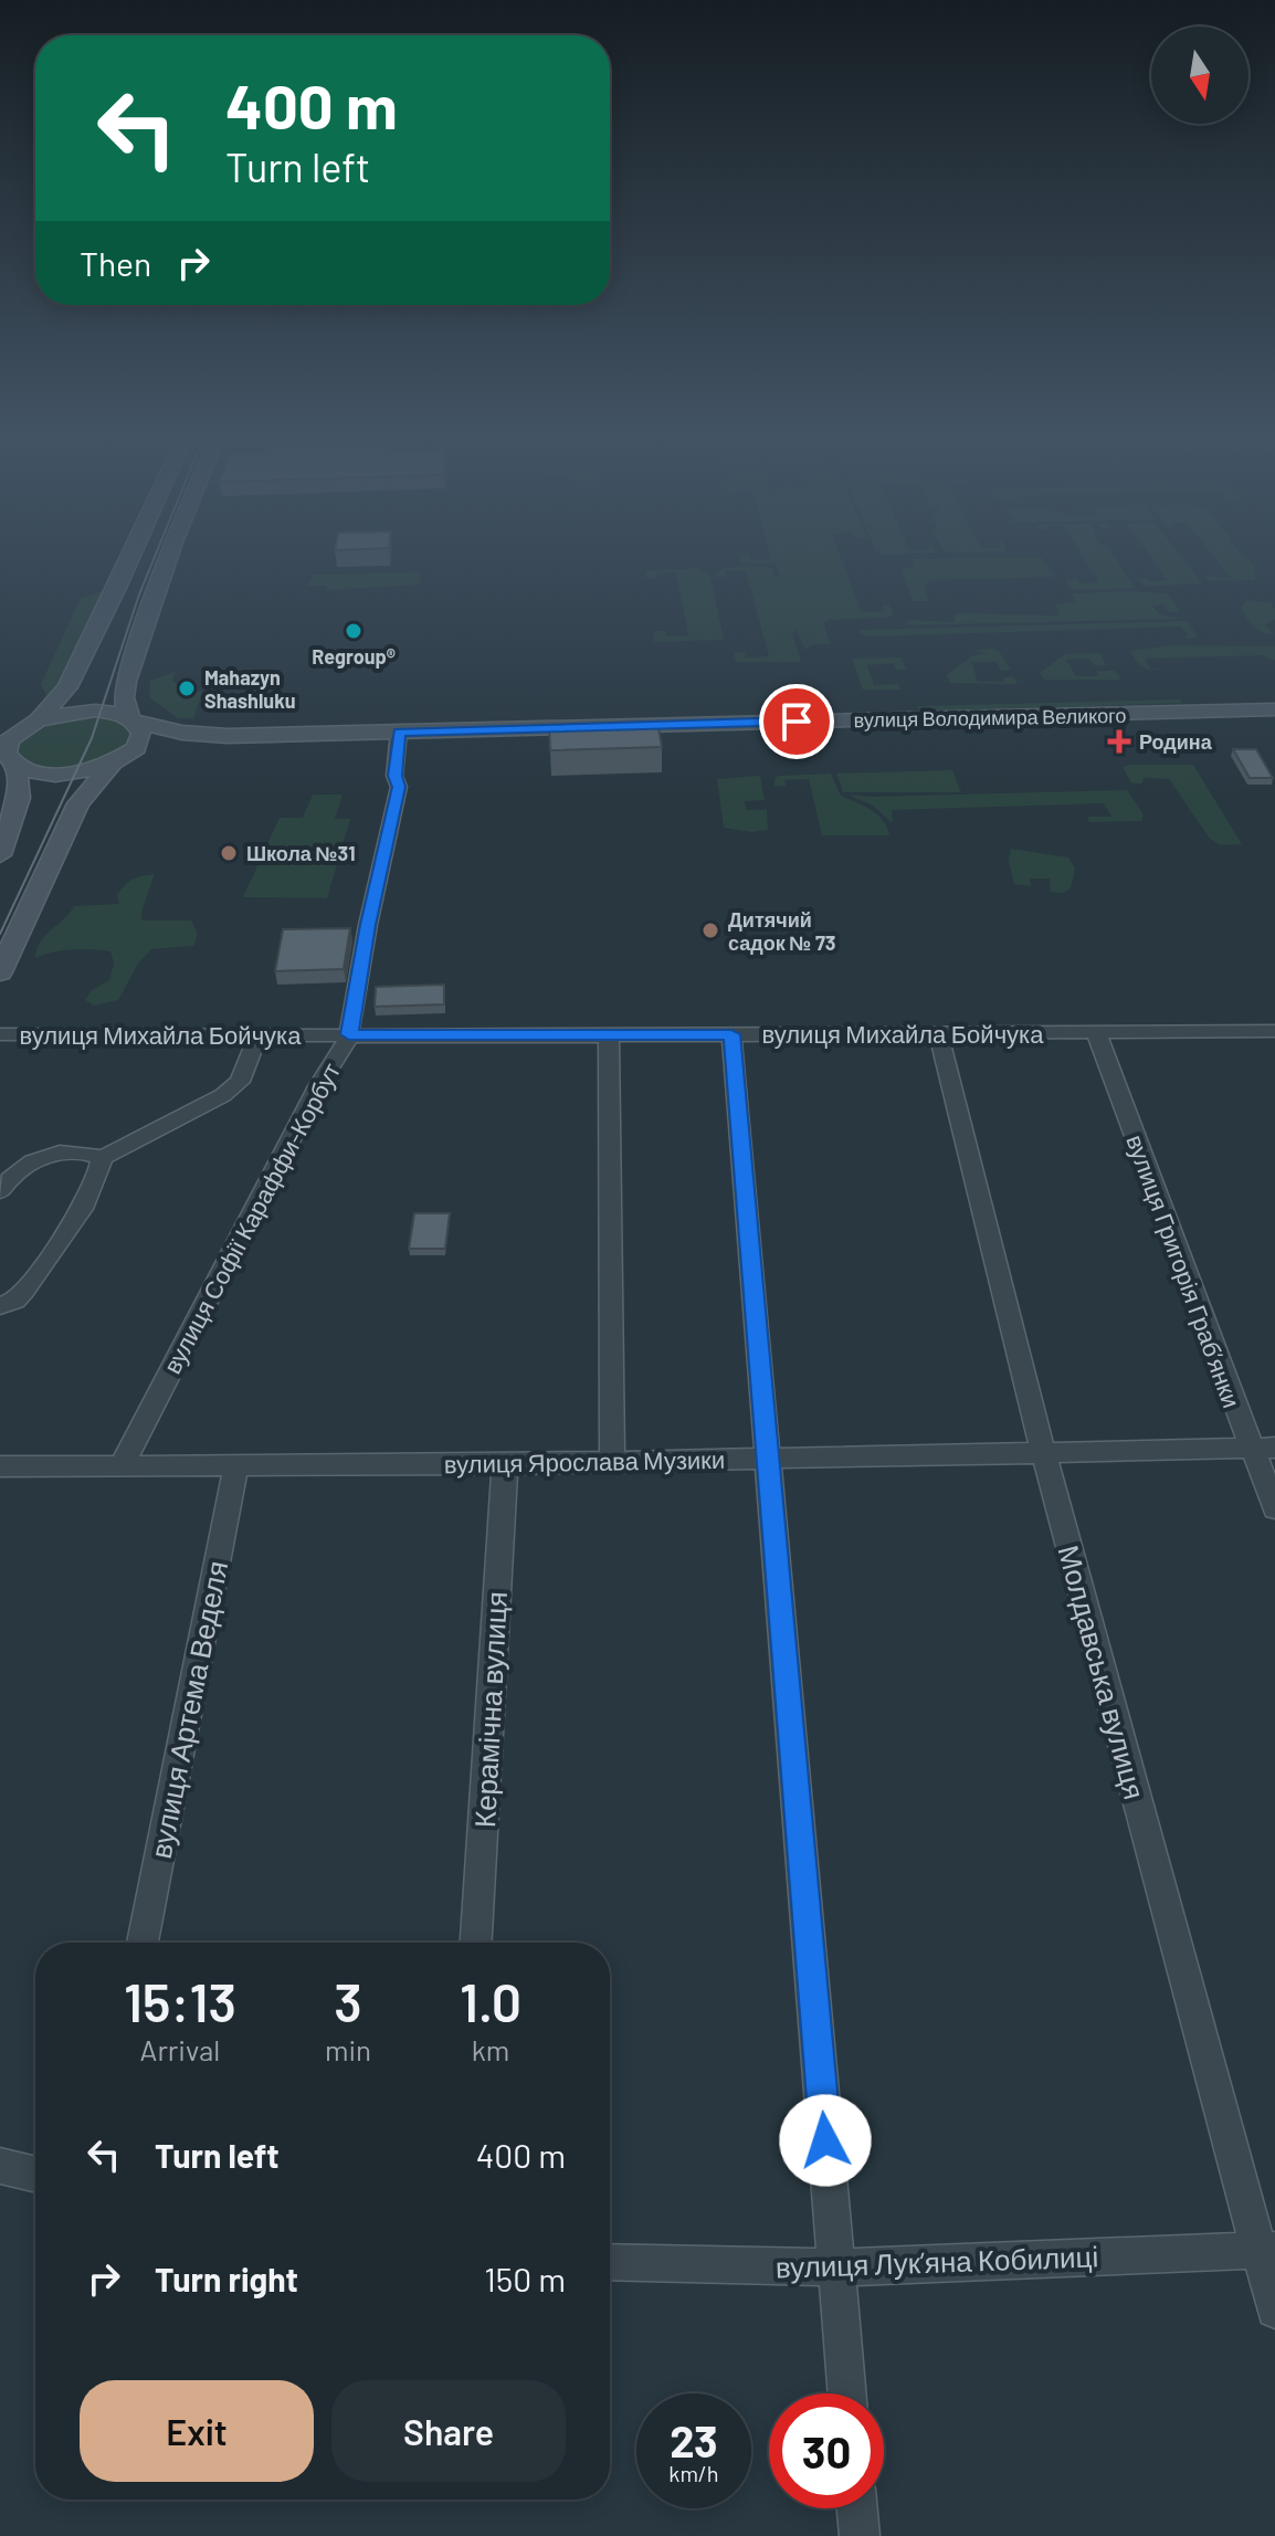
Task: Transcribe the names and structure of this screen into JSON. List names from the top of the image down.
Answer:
{
  "streets": {
    "main road": ["вулиця Володимира Великого"],
    "street": [
      "вулиця Михайла Бойчука",
      "вулиця Софії Караффи-Корбут",
      "вулиця Григорія Грабʼянки",
      "вулиця Ярослава Музики",
      "Молдавська вулиця",
      "вулиця Артема Веделя",
      "Керамічна вулиця",
      "вулиця Лукʼяна Кобилиці"
    ]
  },
  "crossings": [
    ["вулиця Володимира Великого", "вулиця Софії Караффи-Корбут"],
    ["вулиця Михайла Бойчука", "вулиця Софії Караффи-Корбут"],
    ["вулиця Михайла Бойчука", "вулиця Григорія Грабʼянки"],
    ["вулиця Михайла Бойчука", "Молдавська вулиця"],
    ["вулиця Софії Караффи-Корбут", "вулиця Ярослава Музики"],
    ["вулиця Григорія Грабʼянки", "вулиця Ярослава Музики"],
    ["вулиця Ярослава Музики", "Молдавська вулиця"],
    ["вулиця Ярослава Музики", "вулиця Артема Веделя"],
    ["вулиця Ярослава Музики", "Керамічна вулиця"],
    ["Молдавська вулиця", "вулиця Лукʼяна Кобилиці"]
  ],
  "places": {
    "other": [
      "Regroup®",
      "Mahazyn Shashluku",
      "Школа №31",
      "Дитячий садок № 73"
    ],
    "health": ["Родина"]
  },
  "north": "bottom",
  "page": {
    "turn": ["400 m", "Turn left"],
    "then": "Then",
    "eta": [
      "15:13",
      "Arrival",
      "3",
      "min",
      "1.0",
      "km"
    ],
    "list": [
      {
        "name": "Turn left",
        "value": "400 m"
      },
      {
        "name": "Turn right",
        "value": "150 m"
      }
    ],
    "buttons": ["Exit", "Share"],
    "speed": "23 km/h",
    "limit": "30"
  }
}
